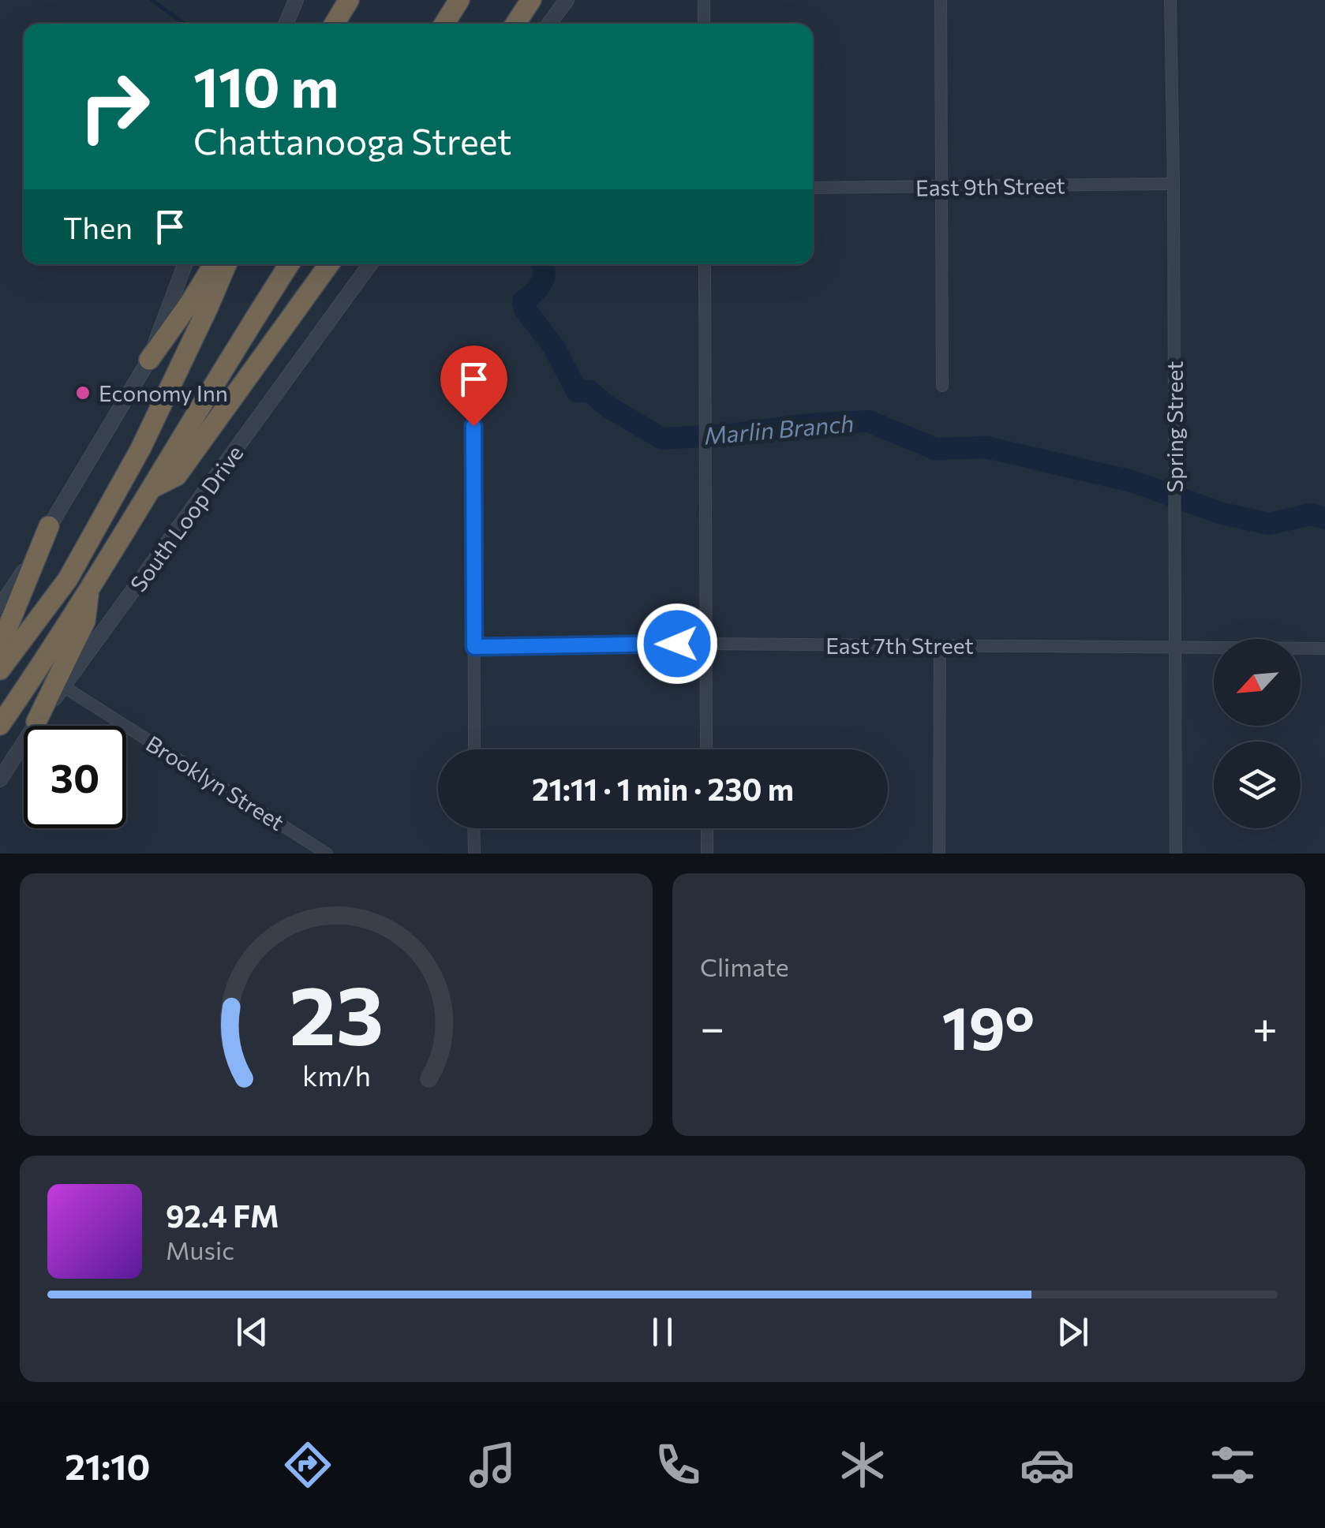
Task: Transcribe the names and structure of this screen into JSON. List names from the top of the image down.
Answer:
{
  "streets": {
    "street": [
      "East 9th Street",
      "Spring Street",
      "South Loop Drive",
      "East 7th Street",
      "Brooklyn Street"
    ]
  },
  "crossings": [
    ["East 9th Street", "Spring Street"],
    ["Spring Street", "East 7th Street"],
    ["South Loop Drive", "Brooklyn Street"]
  ],
  "water": ["Marlin Branch"],
  "places": ["Economy Inn"],
  "north": "bottom left",
  "page": {
    "turn": ["110 m", "Chattanooga Street"],
    "then": "Then",
    "limit": "30",
    "trip": "21:11 · 1 min · 230 m",
    "tile": "Climate",
    "heat": ["−", "19°", "+"],
    "song": ["92.4 FM", "Music"],
    "tabs": "21:10",
    "gauge": ["23", "km/h"]
  }
}
